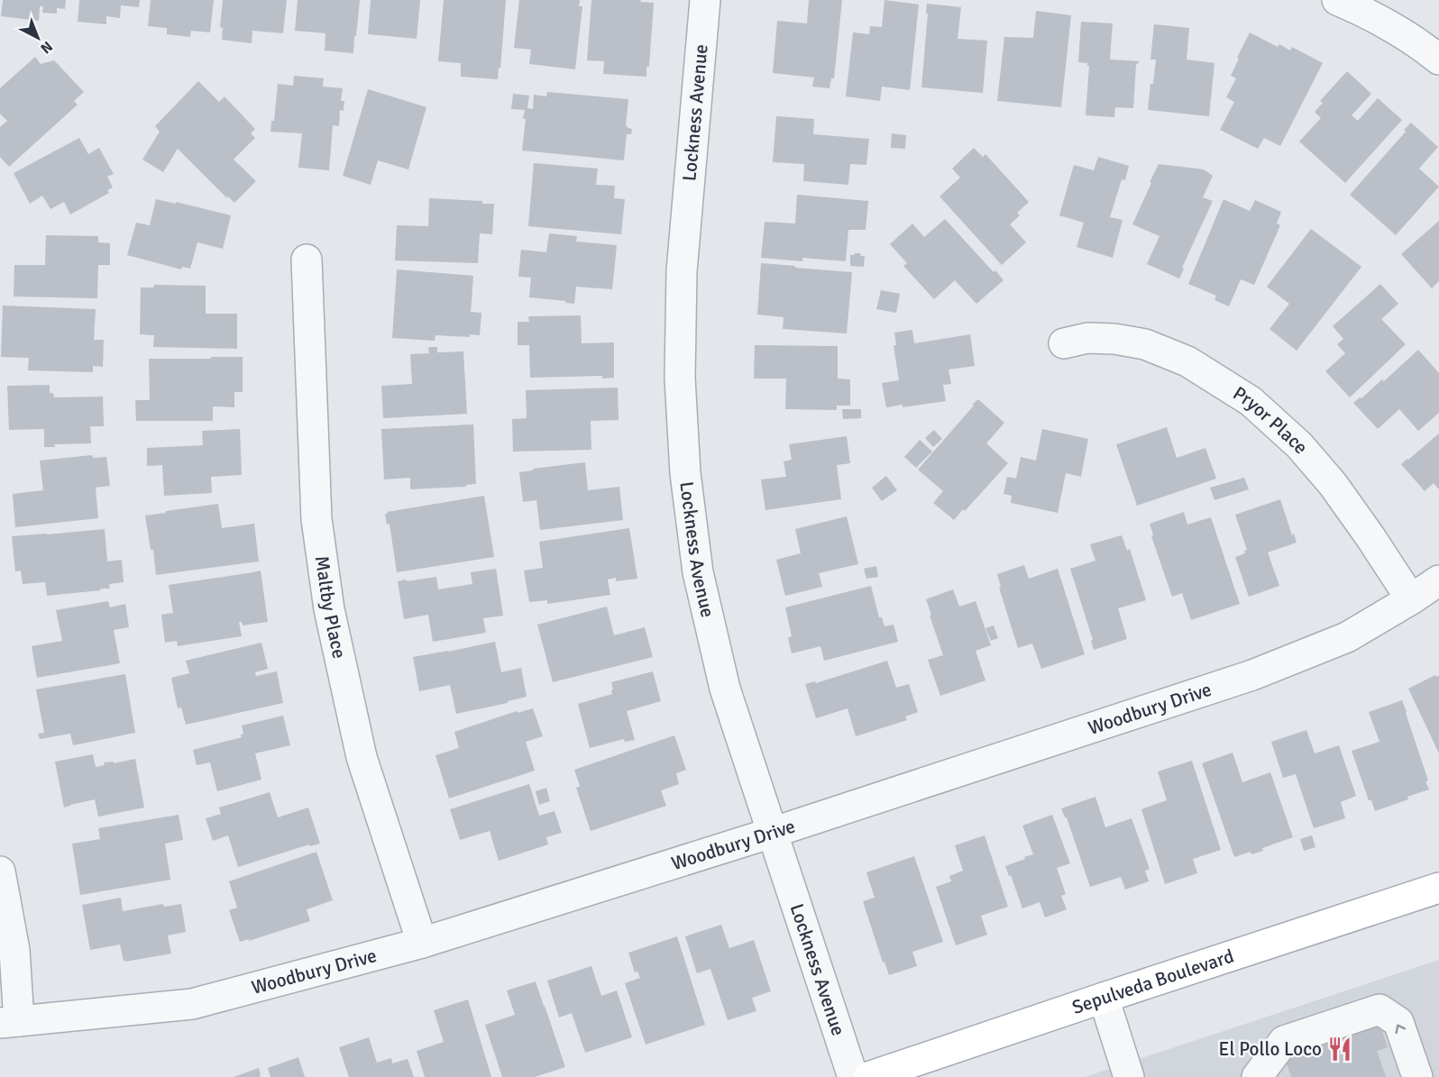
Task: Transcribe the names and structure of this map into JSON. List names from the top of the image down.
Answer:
{
  "streets": {
    "main road": ["Sepulveda Boulevard"],
    "street": [
      "Lockness Avenue",
      "Pryor Place",
      "Maltby Place",
      "Woodbury Drive"
    ]
  },
  "crossings": [
    ["Lockness Avenue", "Woodbury Drive"],
    ["Pryor Place", "Woodbury Drive"],
    ["Maltby Place", "Woodbury Drive"]
  ],
  "places": {
    "restaurant": ["El Pollo Loco"]
  },
  "north": "bottom right"
}
